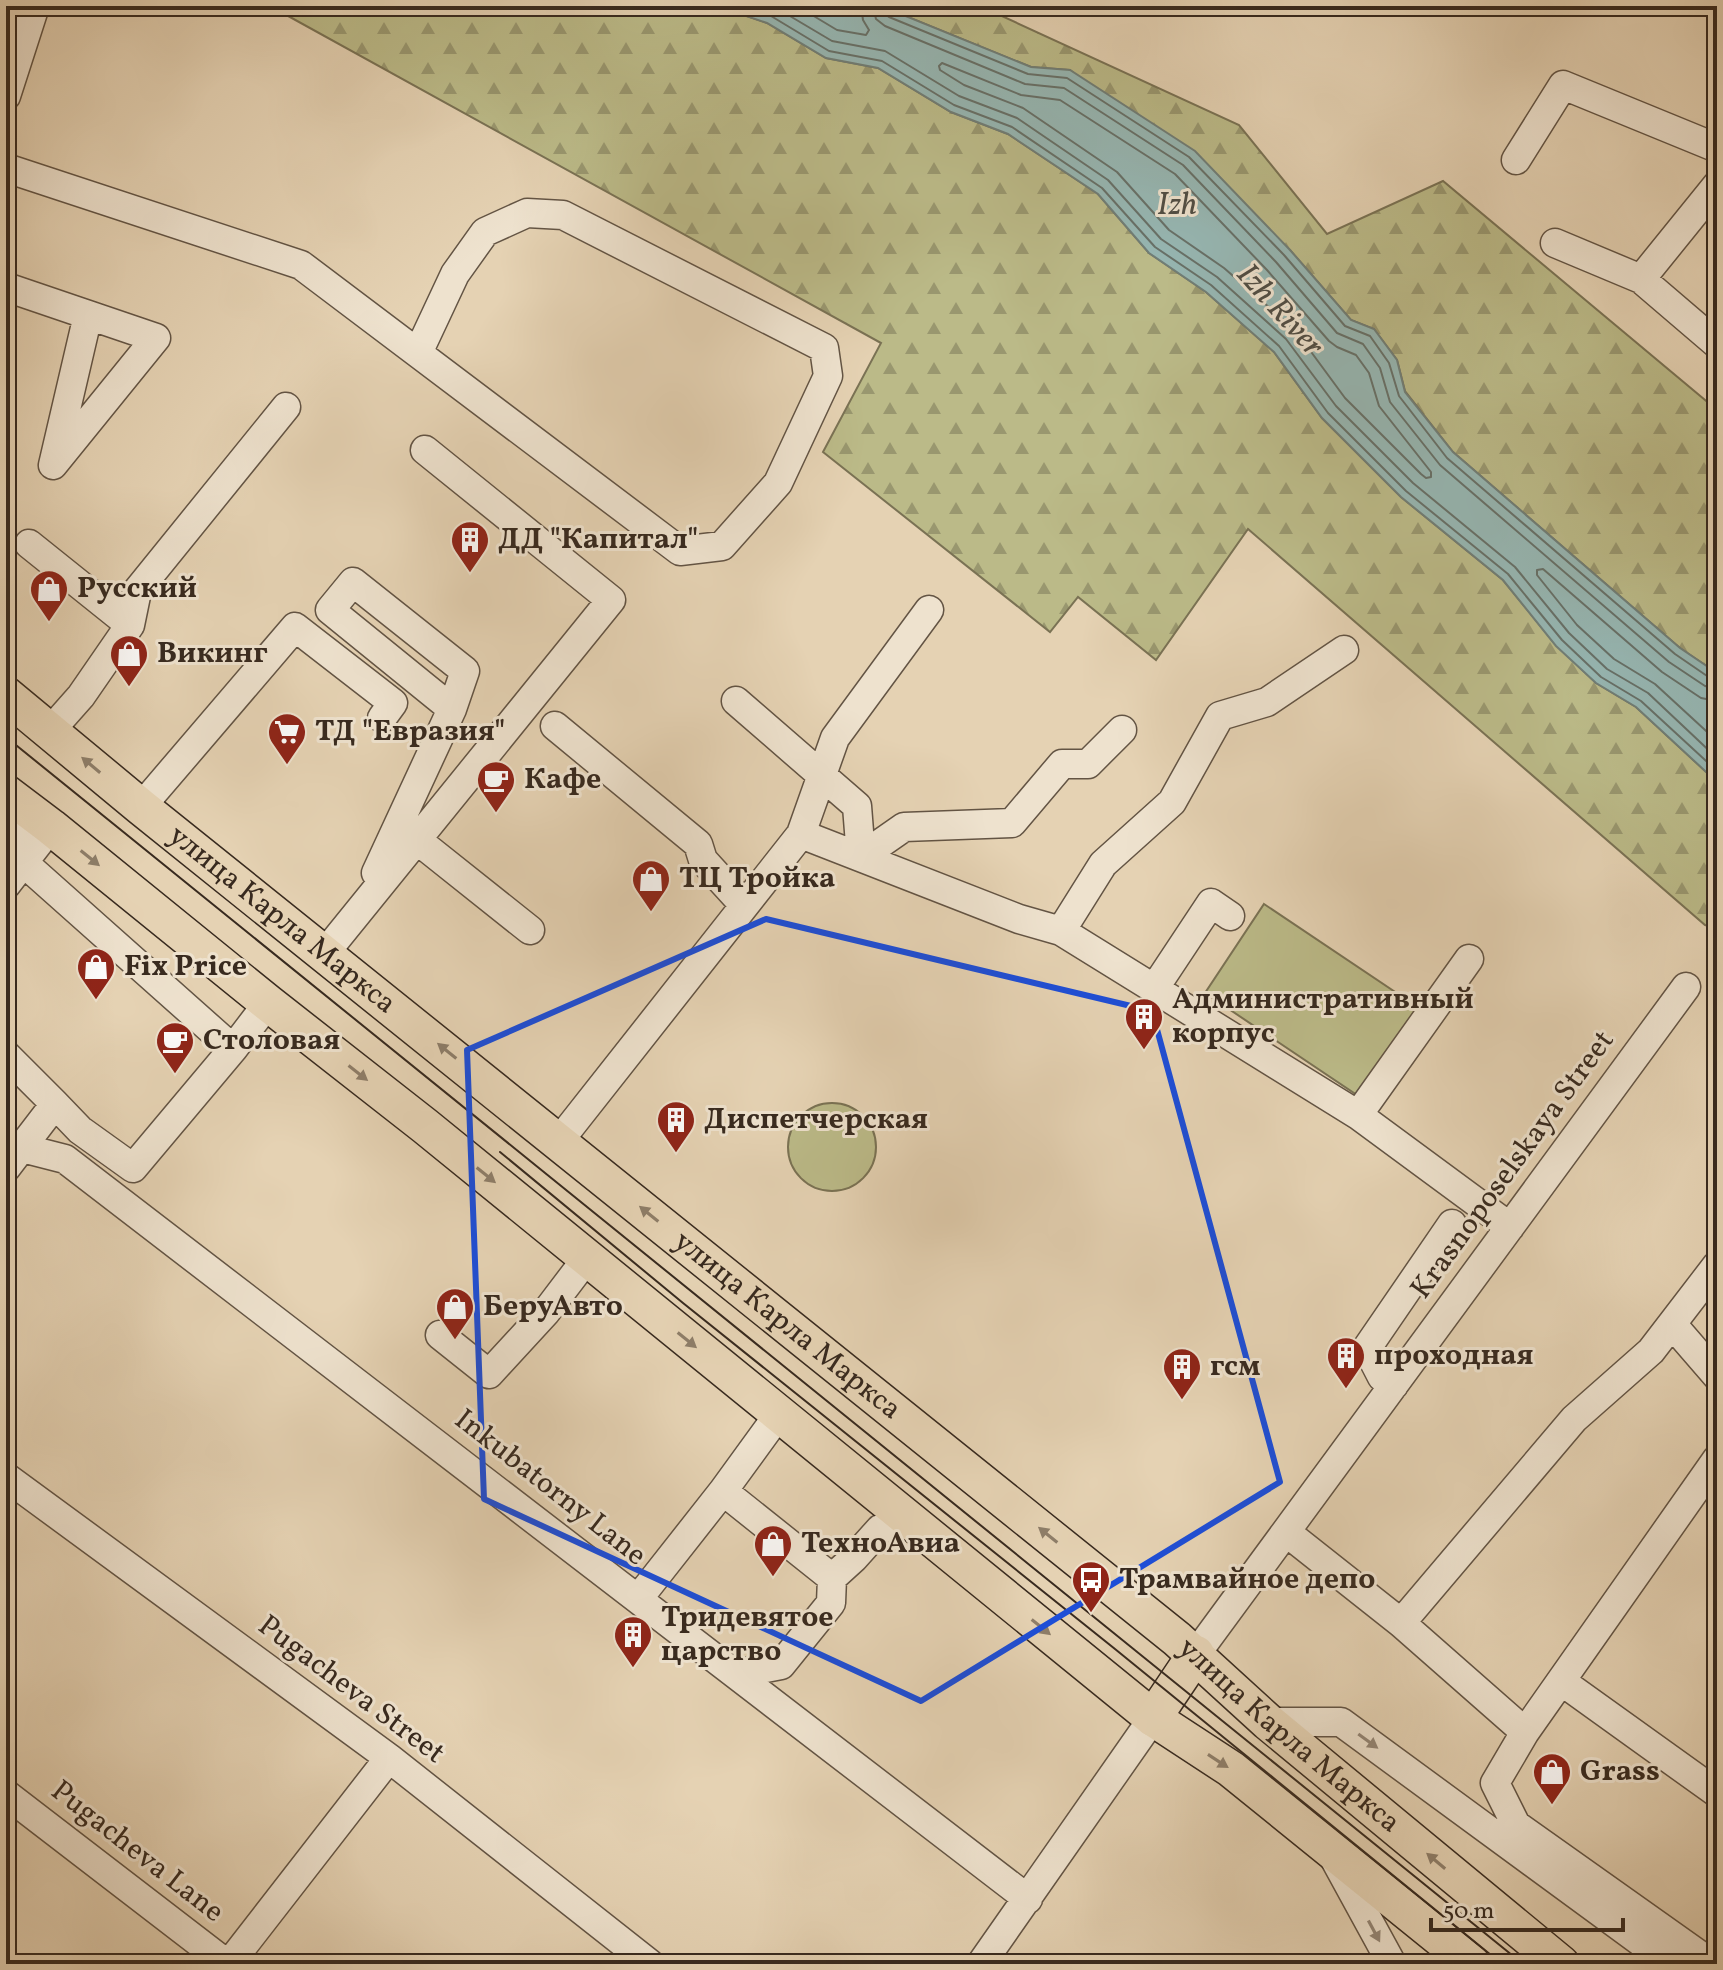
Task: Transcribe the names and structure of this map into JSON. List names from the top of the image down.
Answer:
{
  "streets": {
    "main road": ["улица Карла Маркса"],
    "street": [
      "Krasnoposelskaya Street",
      "Inkubatorny Lane",
      "Pugacheva Street",
      "Pugacheva Lane"
    ]
  },
  "crossings": [
    ["улица Карла Маркса", "Krasnoposelskaya Street"],
    ["Pugacheva Street", "Pugacheva Lane"]
  ],
  "water": ["Izh", "Izh River"],
  "places": {
    "building": [
      "ДД \"Капитал\"",
      "Административный корпус",
      "Диспетчерская",
      "проходная",
      "гсм",
      "Тридевятое царство"
    ],
    "shop": [
      "Русский",
      "Викинг",
      "ТЦ Тройка",
      "Fix Price",
      "БеруАвто",
      "ТехноАвиа",
      "Grass"
    ],
    "supermarket": ["ТД \"Евразия\""],
    "cafe": ["Кафе", "Столовая"],
    "bus stop": ["Трамвайное депо"]
  },
  "scale_bar": "50 m"
}
